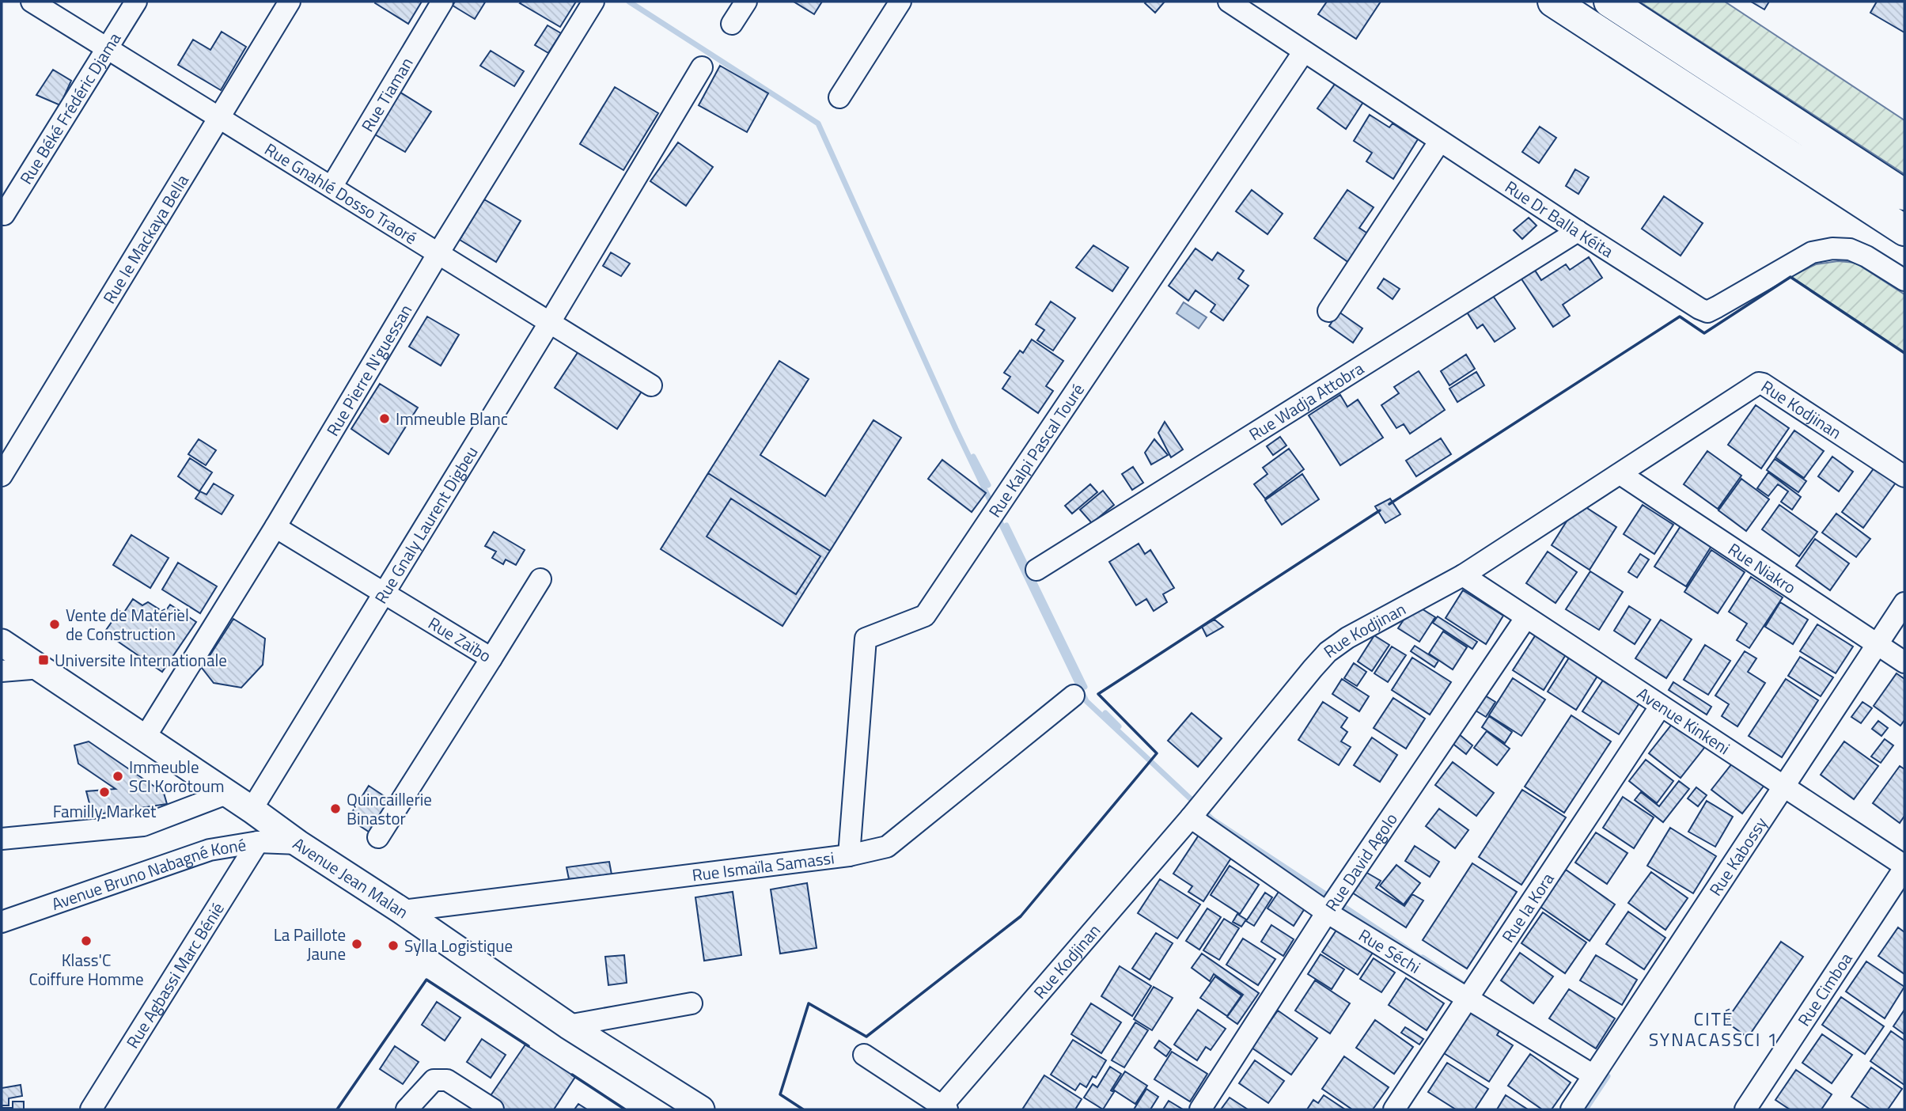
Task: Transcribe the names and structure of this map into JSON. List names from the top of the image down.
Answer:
{
  "streets": {
    "main road": ["Avenue Jean Malan"],
    "street": [
      "Rue Tiaman",
      "Rue Béké Frédéric Djama",
      "Rue Gnahlé Dosso Traoré",
      "Rue Dr Balla Kéita",
      "Rue le Mackaya Bella",
      "Rue Pierre N'guessan",
      "Rue Wadja Attobra",
      "Rue Kodjinan",
      "Rue Kalpi Pascal Touré",
      "Rue Gnaly Laurent Digbeu",
      "Rue Niakro",
      "Rue Zaïbo",
      "Avenue Kinkeni",
      "Rue Kabossy",
      "Rue David Agolo",
      "Rue Ismaïla Samassi",
      "Avenue Bruno Nabagné Koné",
      "Rue la Kora",
      "Rue Séchi",
      "Rue Agbassi Marc Bénié",
      "Rue Cimboa"
    ]
  },
  "crossings": [
    ["Rue Tiaman", "Rue Gnahlé Dosso Traoré"],
    ["Rue Béké Frédéric Djama", "Rue Gnahlé Dosso Traoré"],
    ["Rue Gnahlé Dosso Traoré", "Rue le Mackaya Bella"],
    ["Rue Gnahlé Dosso Traoré", "Rue Pierre N'guessan"],
    ["Rue Gnahlé Dosso Traoré", "Rue Gnaly Laurent Digbeu"],
    ["Rue Dr Balla Kéita", "Rue Wadja Attobra"],
    ["Rue Dr Balla Kéita", "Rue Kalpi Pascal Touré"],
    ["Rue Pierre N'guessan", "Rue Zaïbo"],
    ["Rue Pierre N'guessan", "Avenue Jean Malan"],
    ["Rue Kodjinan", "Rue Niakro"],
    ["Rue Kodjinan", "Avenue Kinkeni"],
    ["Rue Kodjinan", "Rue Séchi"],
    ["Rue Kalpi Pascal Touré", "Rue Ismaïla Samassi"],
    ["Rue Gnaly Laurent Digbeu", "Rue Zaïbo"],
    ["Rue Gnaly Laurent Digbeu", "Avenue Jean Malan"],
    ["Rue Niakro", "Rue Kabossy"],
    ["Avenue Kinkeni", "Rue Kabossy"],
    ["Avenue Kinkeni", "Rue David Agolo"],
    ["Avenue Kinkeni", "Rue la Kora"],
    ["Avenue Kinkeni", "Rue Cimboa"],
    ["Rue Kabossy", "Rue Séchi"],
    ["Rue David Agolo", "Rue Séchi"],
    ["Rue Ismaïla Samassi", "Avenue Jean Malan"],
    ["Avenue Bruno Nabagné Koné", "Avenue Jean Malan"],
    ["Avenue Bruno Nabagné Koné", "Rue Agbassi Marc Bénié"],
    ["Rue la Kora", "Rue Séchi"]
  ],
  "districts": ["CITÉ SYNACASSCI 1"],
  "places": {
    "other": [
      "Immeuble Blanc",
      "Vente de Matériel de Construction",
      "Immeuble SCI Korotoum",
      "Familly Market",
      "Quincaillerie Binastor",
      "Klass'C Coiffure Homme",
      "La Paillote Jaune",
      "Sylla Logistique"
    ],
    "transit": ["Universite Internationale"]
  }
}
